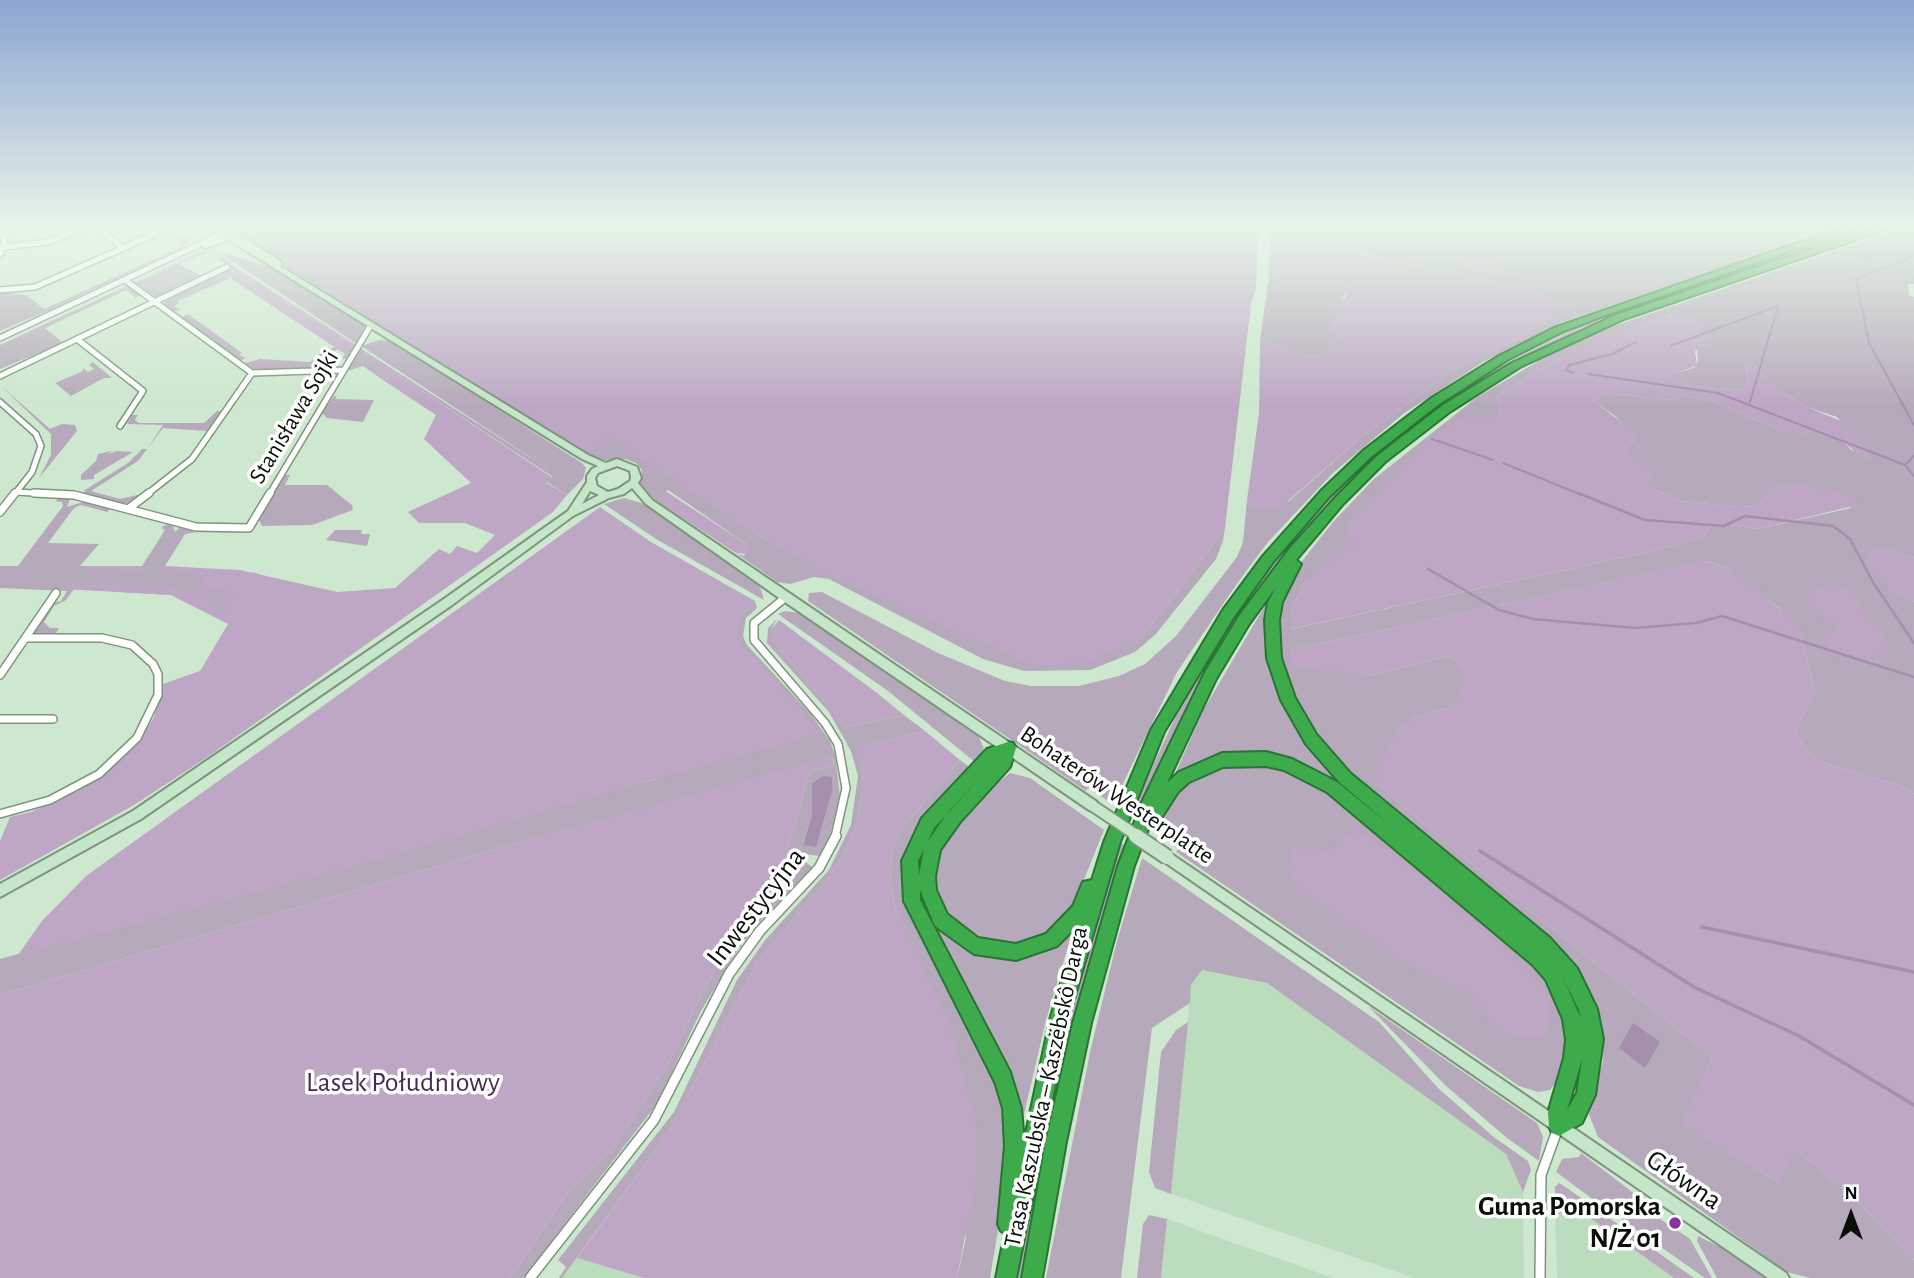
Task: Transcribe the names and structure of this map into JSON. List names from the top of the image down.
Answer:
{
  "streets": {
    "highway": ["Trasa Kaszubska – Kaszëbskô Darga"],
    "main road": ["Bohaterów Westerplatte", "Główna"],
    "street": ["Stanisława Sojki", "Inwestycyjna"]
  },
  "crossings": [
    ["Bohaterów Westerplatte", "Inwestycyjna"],
    ["Bohaterów Westerplatte", "Główna"]
  ],
  "parks": ["Lasek Południowy"],
  "places": ["Guma Pomorska N/Ż 01"],
  "north": "top"
}
